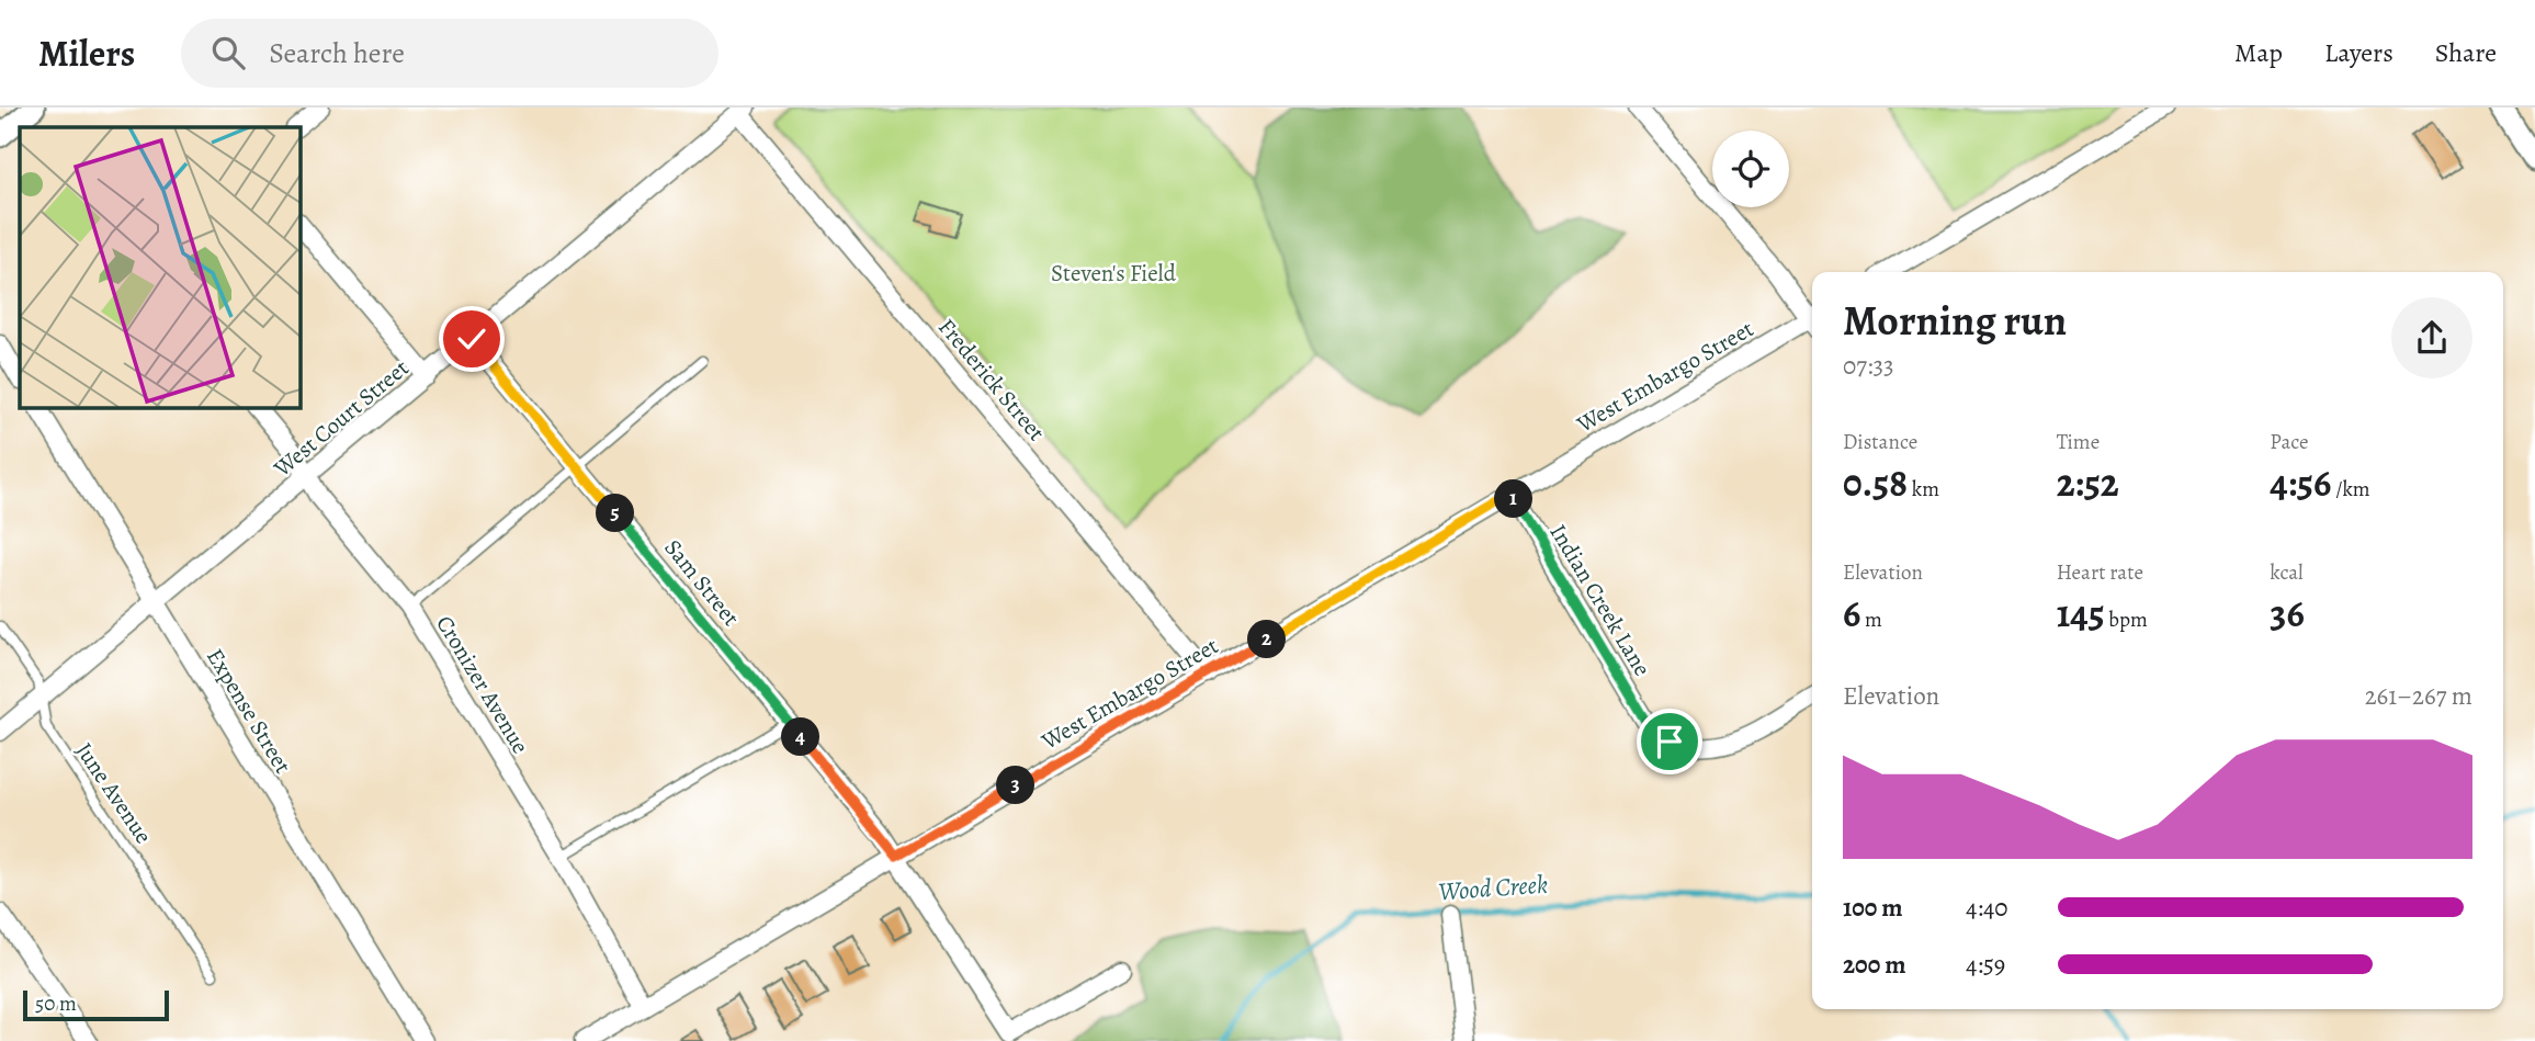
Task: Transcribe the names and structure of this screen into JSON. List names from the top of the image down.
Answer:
{
  "streets": {
    "street": [
      "West Embargo Street",
      "Frederick Street",
      "West Court Street",
      "Sam Street",
      "Indian Creek Lane",
      "Cronizer Avenue",
      "Expense Street"
    ],
    "lane": ["June Avenue"]
  },
  "crossings": [
    ["West Embargo Street", "Frederick Street"],
    ["West Embargo Street", "Sam Street"],
    ["West Embargo Street", "Indian Creek Lane"],
    ["West Embargo Street", "Cronizer Avenue"],
    ["Frederick Street", "West Court Street"],
    ["West Court Street", "Sam Street"],
    ["West Court Street", "Cronizer Avenue"],
    ["West Court Street", "Expense Street"],
    ["West Court Street", "June Avenue"]
  ],
  "water": ["Wood Creek"],
  "parks": ["Steven's Field"],
  "scale_bar": "50 m",
  "page": {
    "header": "Milers",
    "search": "Search here",
    "nav": ["Map", "Layers", "Share"],
    "heading": ["Morning run", "07:33"],
    "stats": [
      ["Distance", "0.58 km"],
      ["Time", "2:52"],
      ["Pace", "4:56 /km"],
      ["Elevation", "6 m"],
      ["Heart rate", "145 bpm"],
      ["kcal", "36"]
    ],
    "pins": [
      "1",
      "5",
      "2",
      "4",
      "3"
    ],
    "chart": ["Elevation", "261–267 m"],
    "list": [
      {
        "name": "100 m",
        "note": "4:40"
      },
      {
        "name": "200 m",
        "note": "4:59"
      }
    ],
    "scale": "50 m"
  }
}
